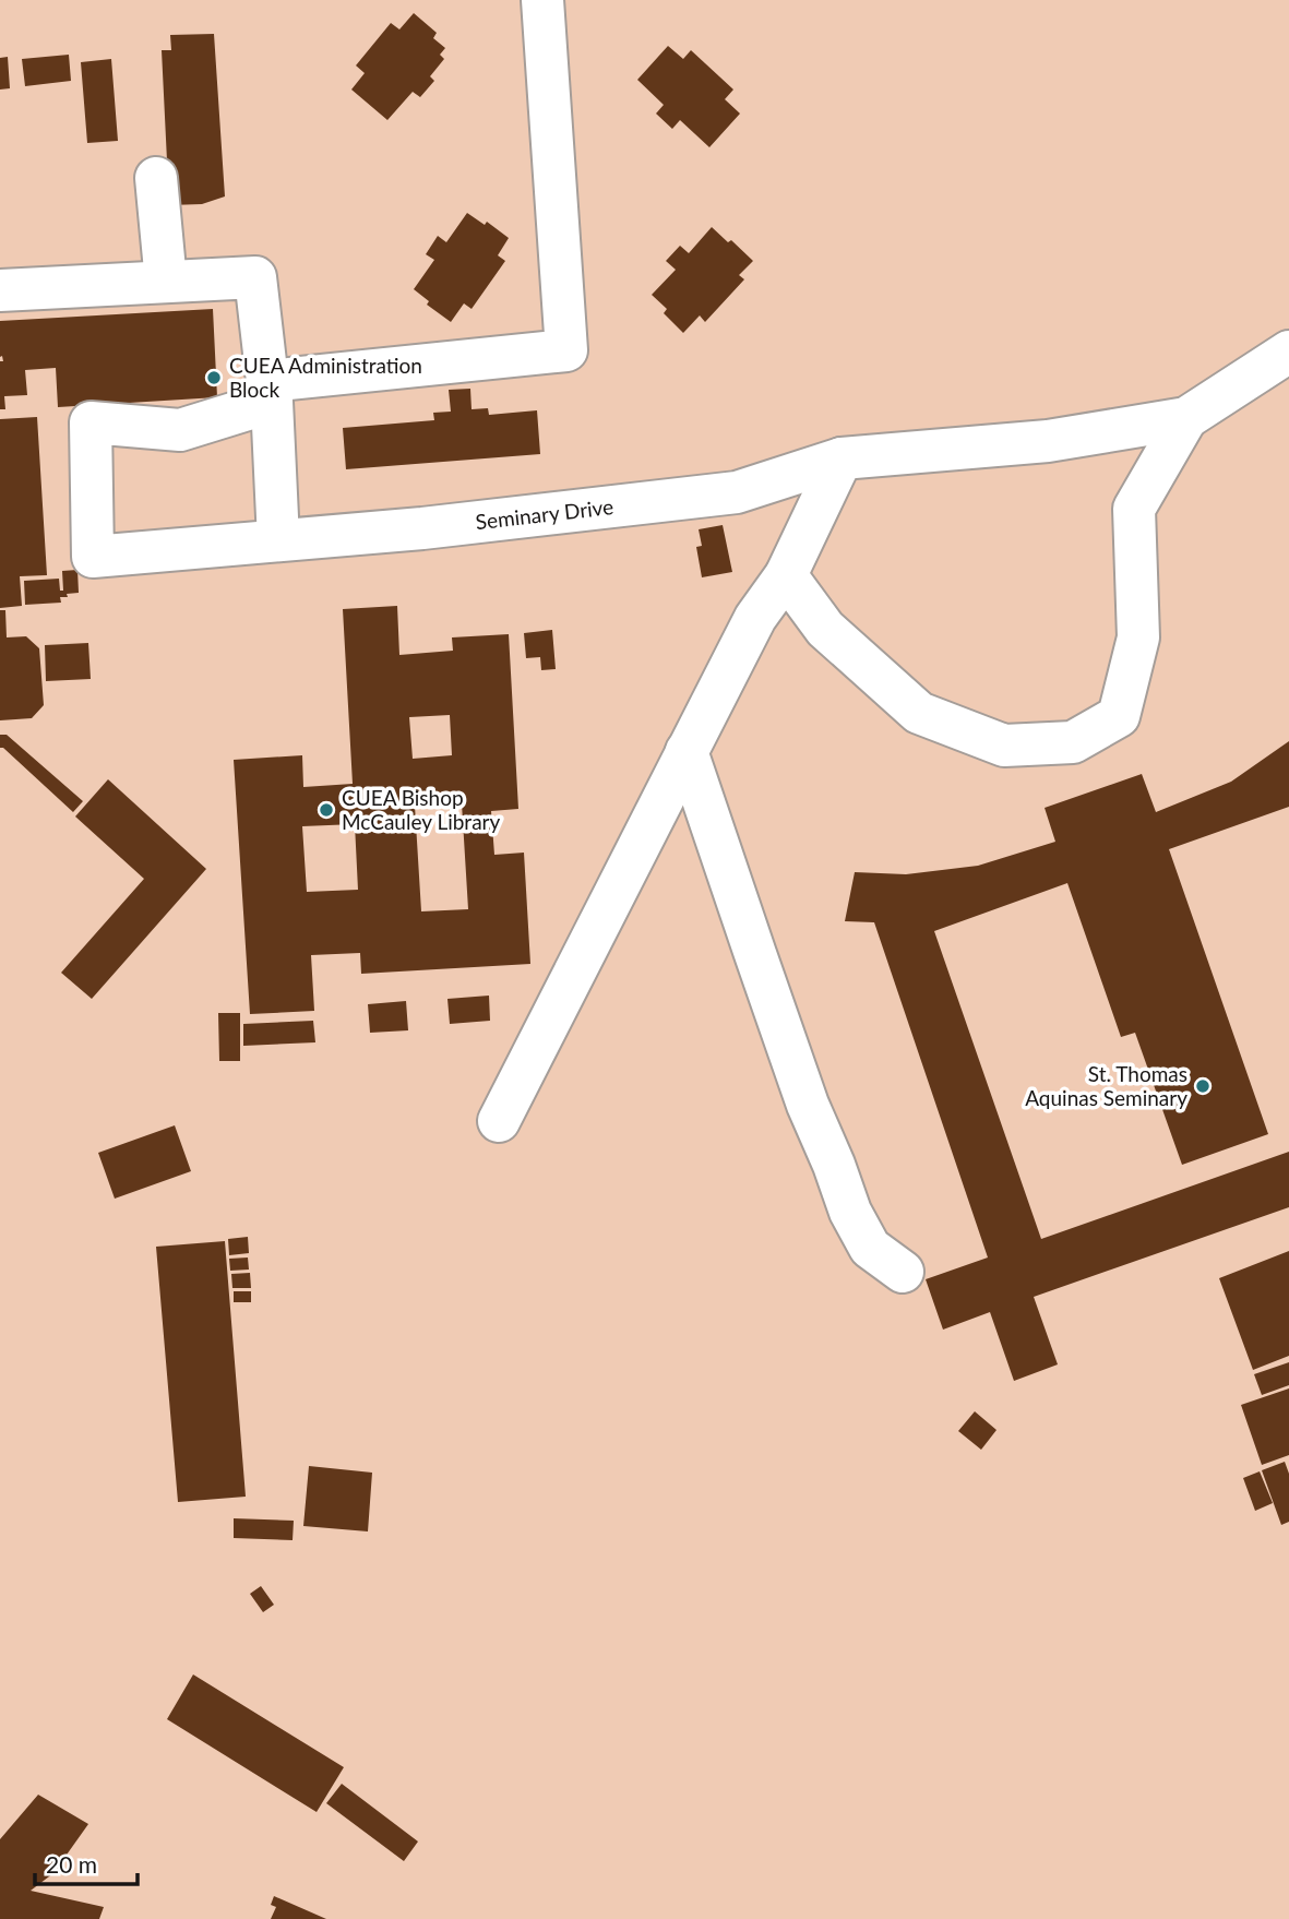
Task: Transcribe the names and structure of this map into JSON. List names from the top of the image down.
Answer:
{
  "streets": {
    "street": ["Seminary Drive"]
  },
  "places": ["CUEA Administration Block", "CUEA Bishop McCauley Library", "St. Thomas Aquinas Seminary"],
  "scale_bar": "20 m"
}
